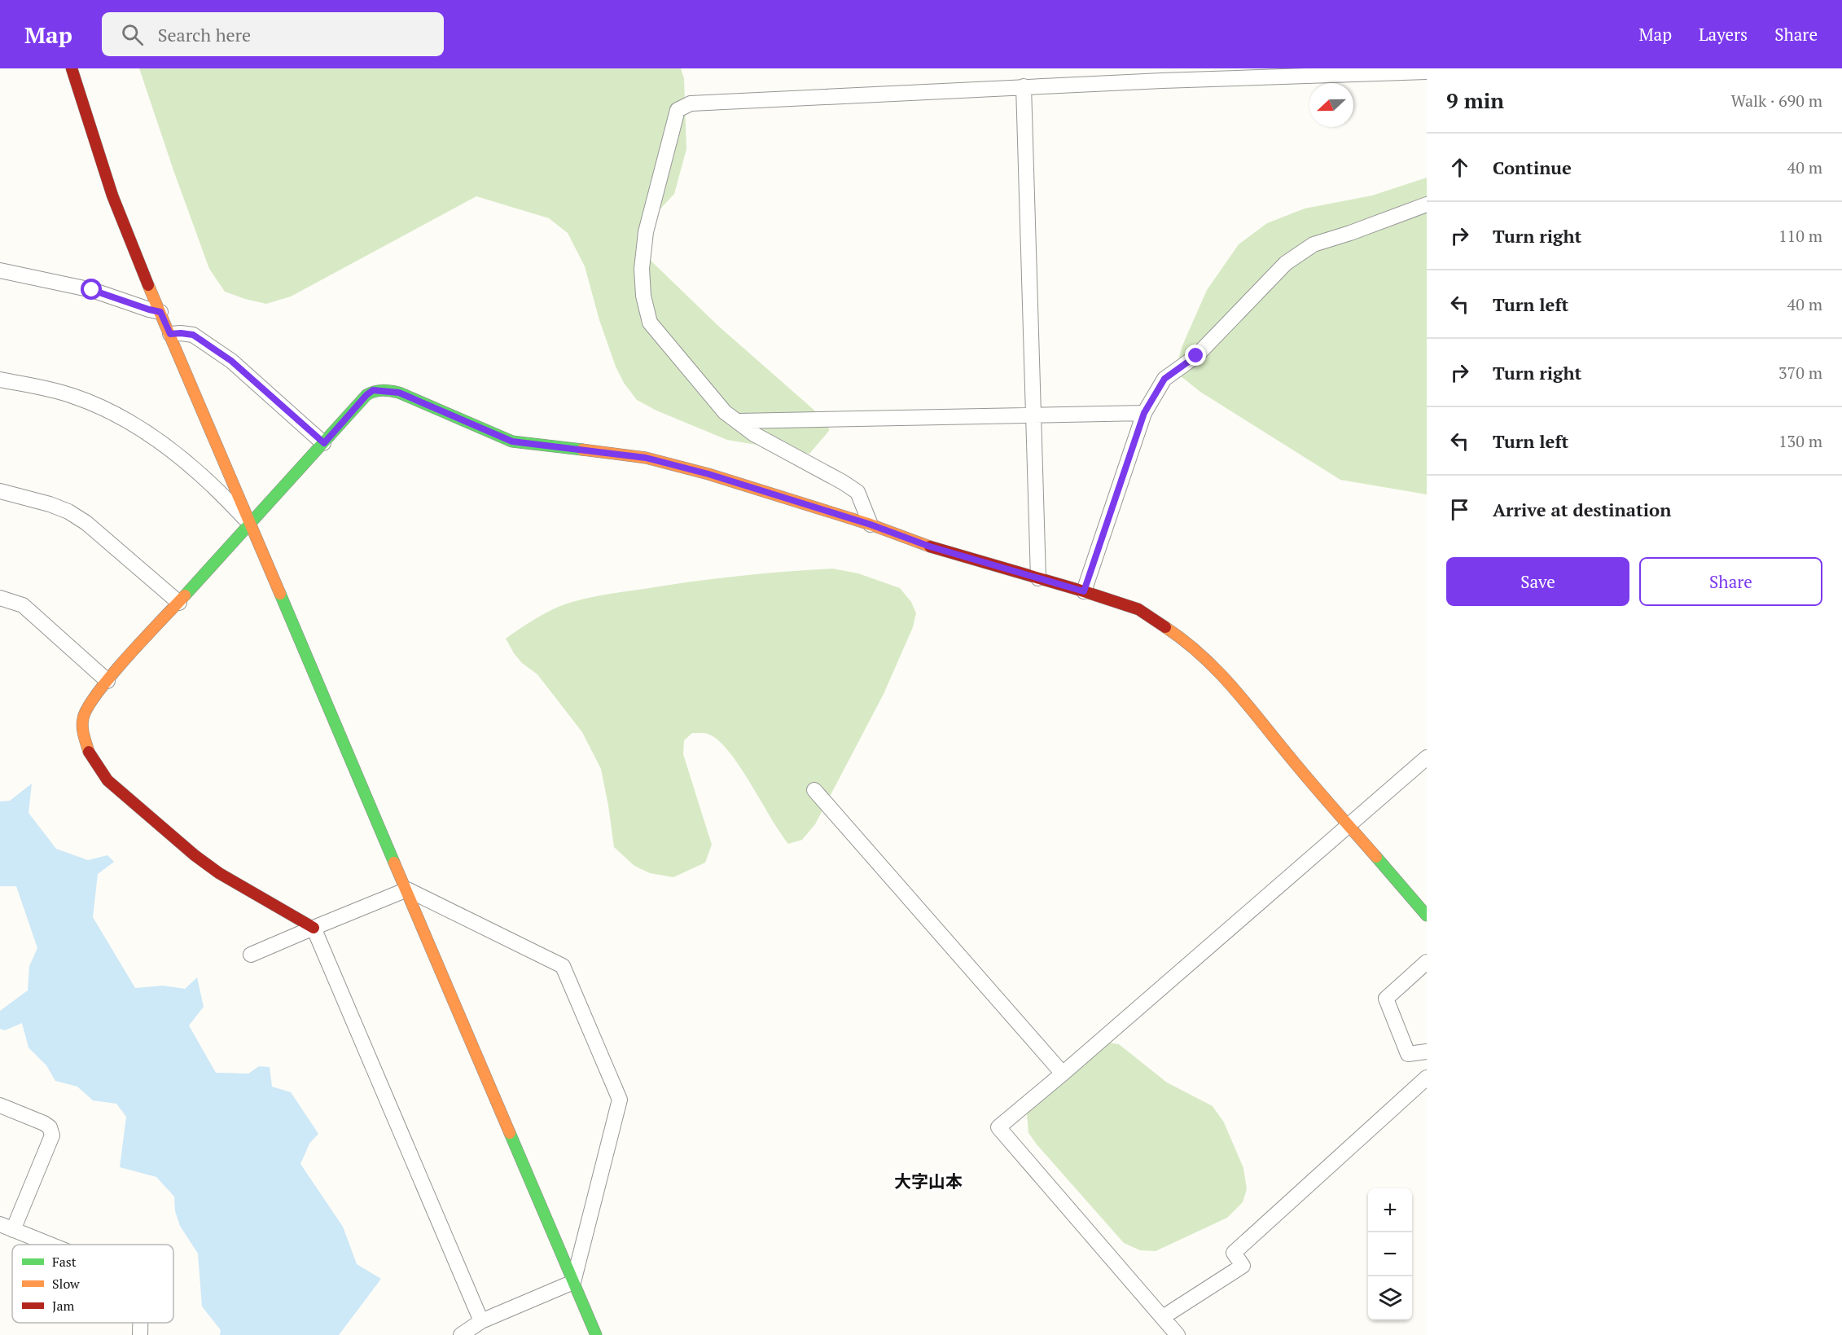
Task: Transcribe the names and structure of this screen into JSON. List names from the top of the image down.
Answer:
{
  "districts": ["大字山本"],
  "legend": ["Fast", "Slow", "Jam"],
  "north": "left",
  "page": {
    "header": "Map",
    "search": "Search here",
    "nav": ["Map", "Layers", "Share"],
    "heading": ["9 min", "Walk · 690 m"],
    "list": [
      ["Continue", "40 m"],
      ["Turn right", "110 m"],
      ["Turn left", "40 m"],
      ["Turn right", "370 m"],
      ["Turn left", "130 m"],
      "Arrive at destination"
    ],
    "buttons": ["Save", "Share"],
    "map_buttons": ["+", "−"]
  }
}
